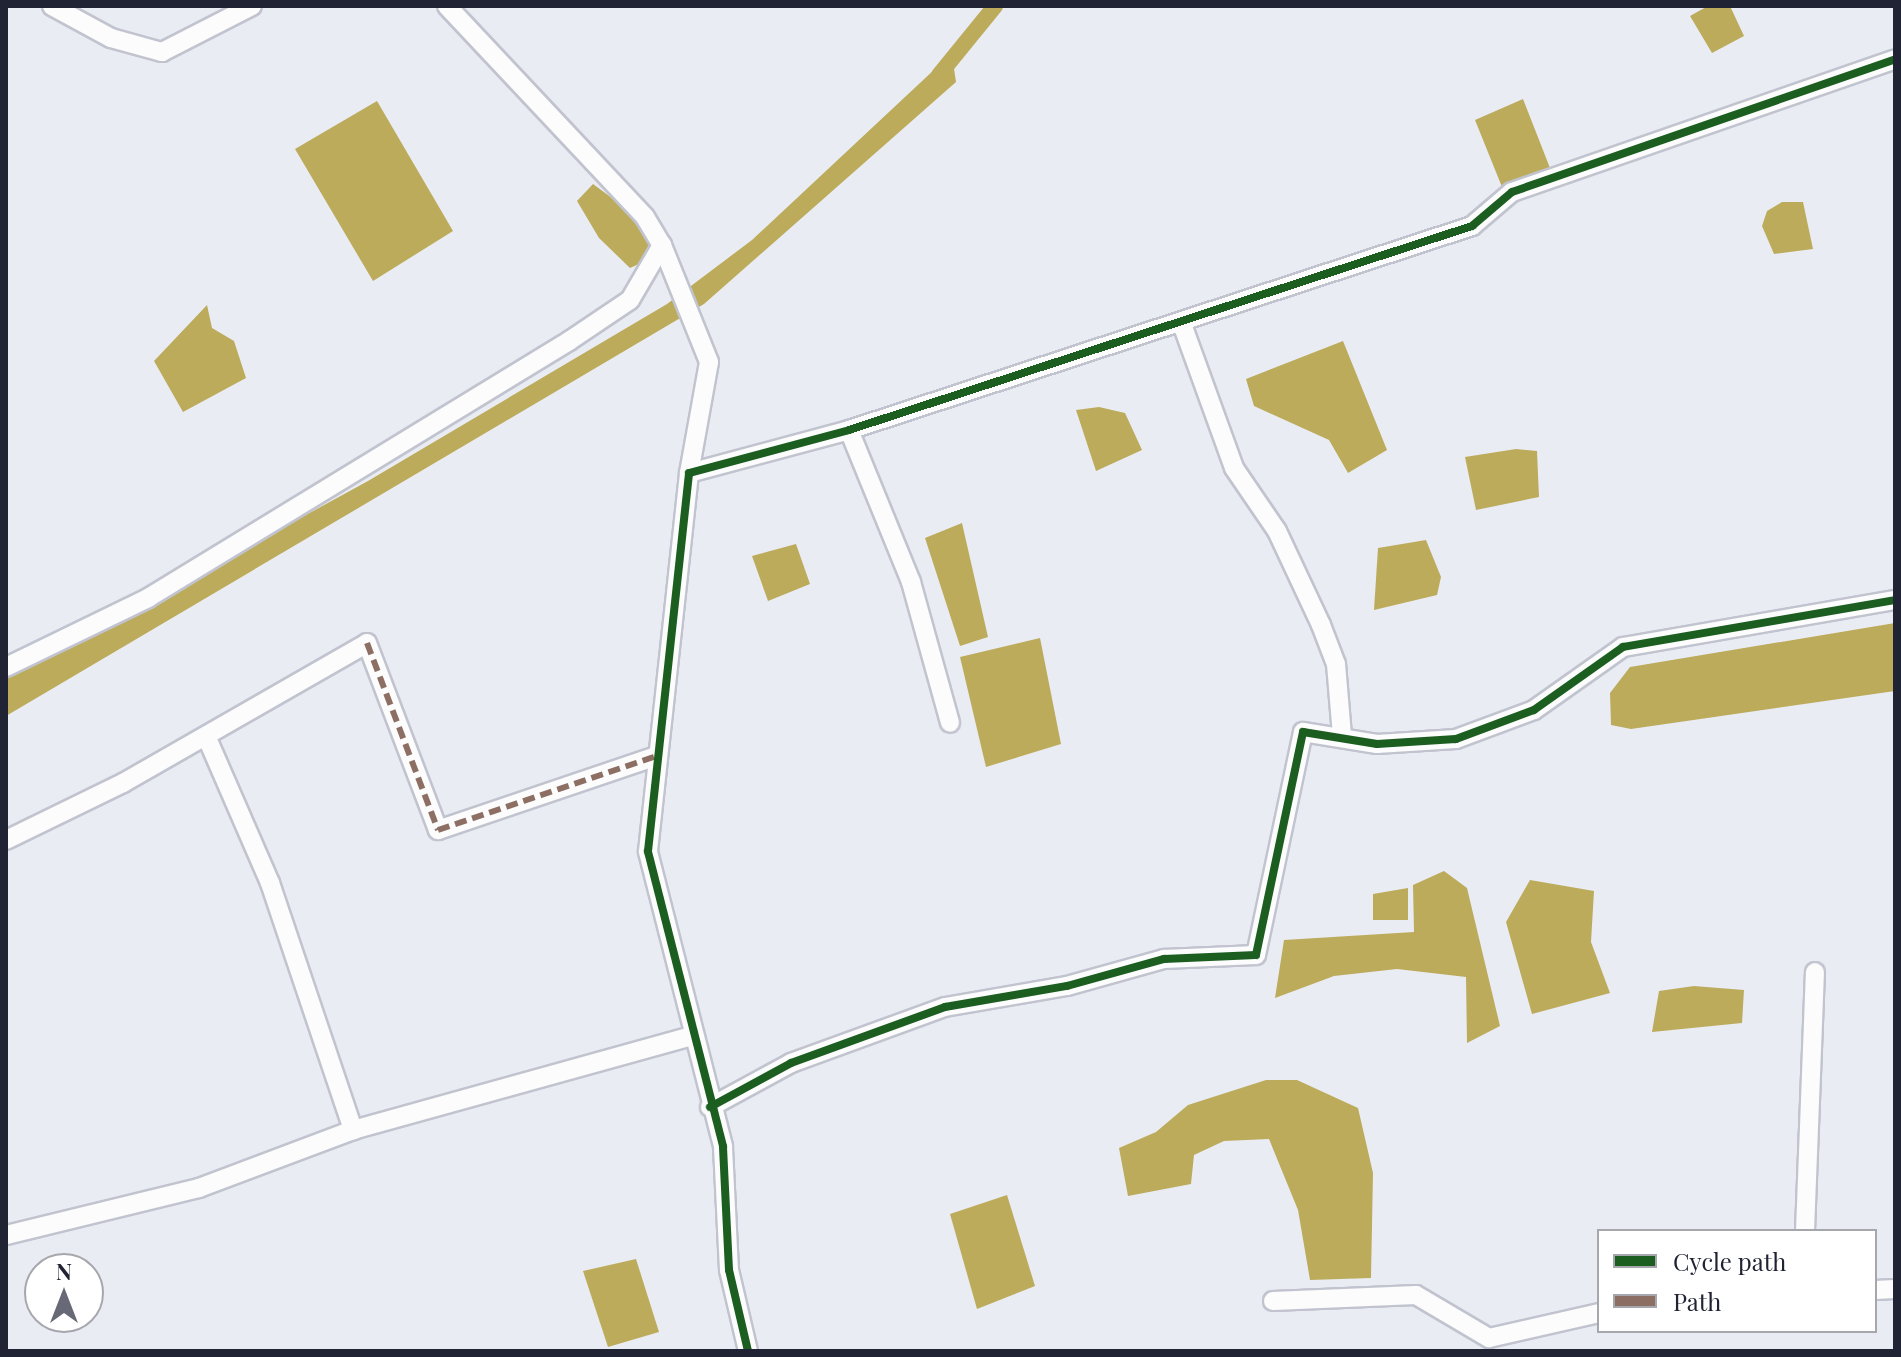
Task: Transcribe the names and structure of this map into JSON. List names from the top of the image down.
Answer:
{
  "legend": ["Cycle path", "Path"],
  "north": "top"
}
